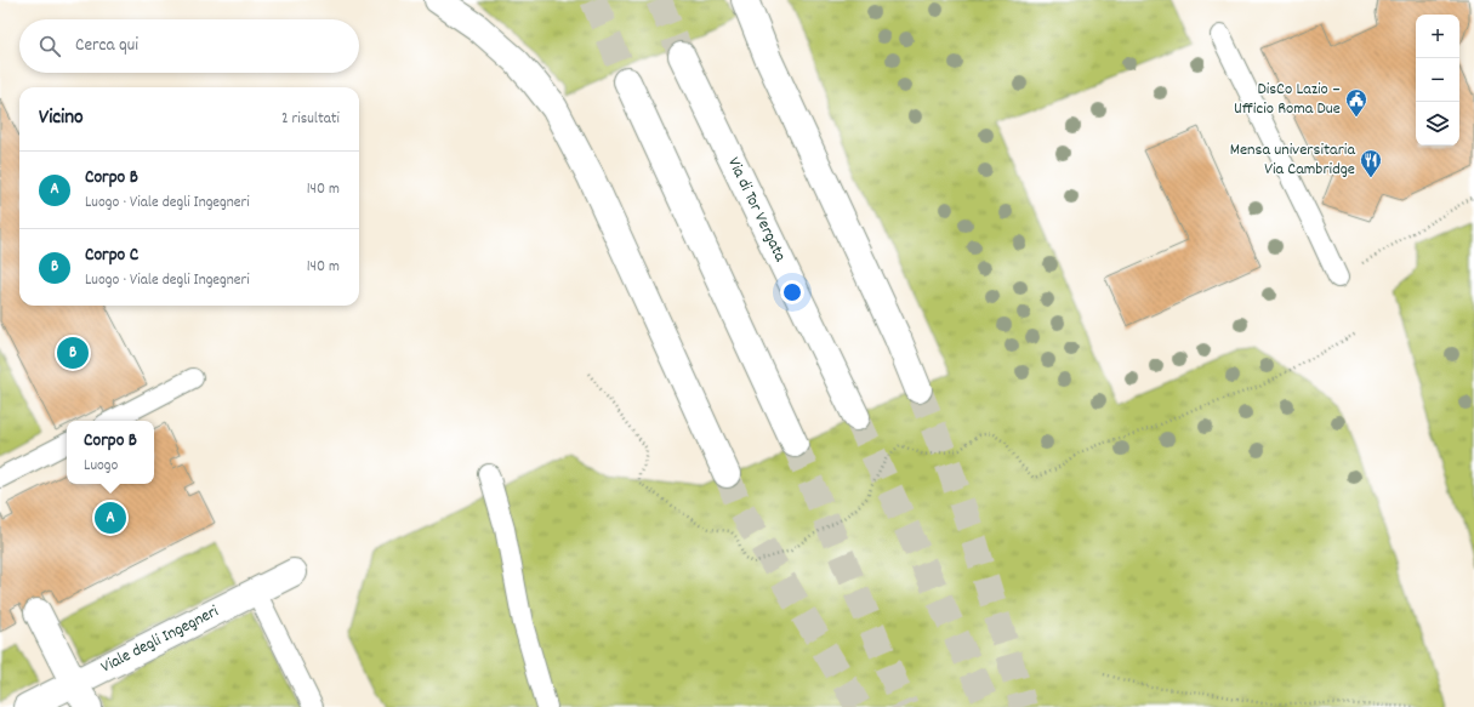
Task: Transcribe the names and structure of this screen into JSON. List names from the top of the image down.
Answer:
{
  "streets": {
    "main road": ["Via di Tor Vergata", "Viale degli Ingegneri"]
  },
  "places": {
    "public building": ["DisCo Lazio – Ufficio Roma Due"],
    "restaurant": ["Mensa universitaria Via Cambridge"]
  },
  "page": {
    "map_buttons": ["+", "−"],
    "search": "Cerca qui",
    "heading": ["Vicino", "2 risultati"],
    "list": [
      {
        "mark": "A",
        "name": "Corpo B",
        "note": "Luogo · Viale degli Ingegneri",
        "value": "140 m"
      },
      {
        "mark": "B",
        "name": "Corpo C",
        "note": "Luogo · Viale degli Ingegneri",
        "value": "140 m"
      }
    ],
    "pins": ["B", "A"],
    "popup": ["Corpo B", "Luogo"]
  }
}
